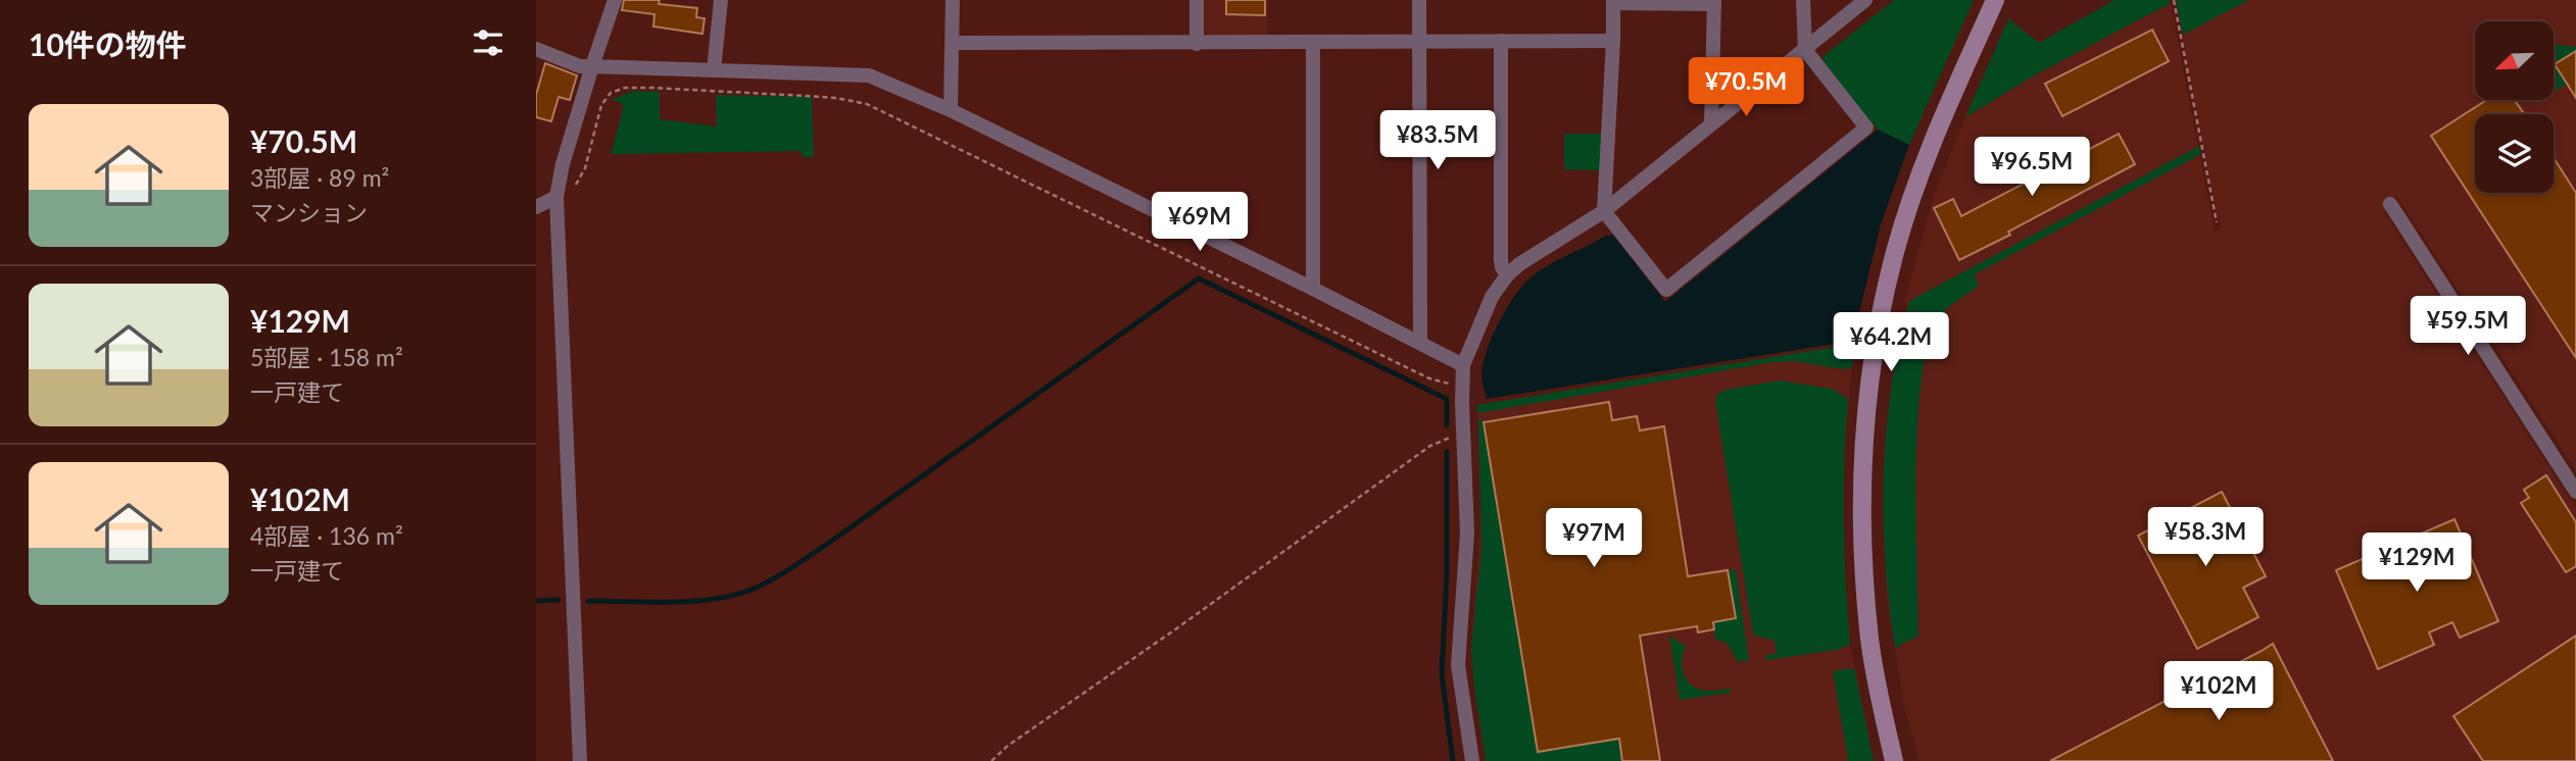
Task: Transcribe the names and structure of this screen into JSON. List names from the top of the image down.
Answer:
{
  "north": "bottom left",
  "page": {
    "heading": "10件の物件",
    "price": [
      "¥70.5M",
      "¥83.5M",
      "¥96.5M",
      "¥69M",
      "¥59.5M",
      "¥64.2M",
      "¥58.3M",
      "¥97M",
      "¥129M",
      "¥102M"
    ],
    "list": [
      {
        "name": "¥70.5M",
        "note": "3部屋 · 89 m² · マンション"
      },
      {
        "name": "¥129M",
        "note": "5部屋 · 158 m² · 一戸建て"
      },
      {
        "name": "¥102M",
        "note": "4部屋 · 136 m² · 一戸建て"
      }
    ]
  }
}
